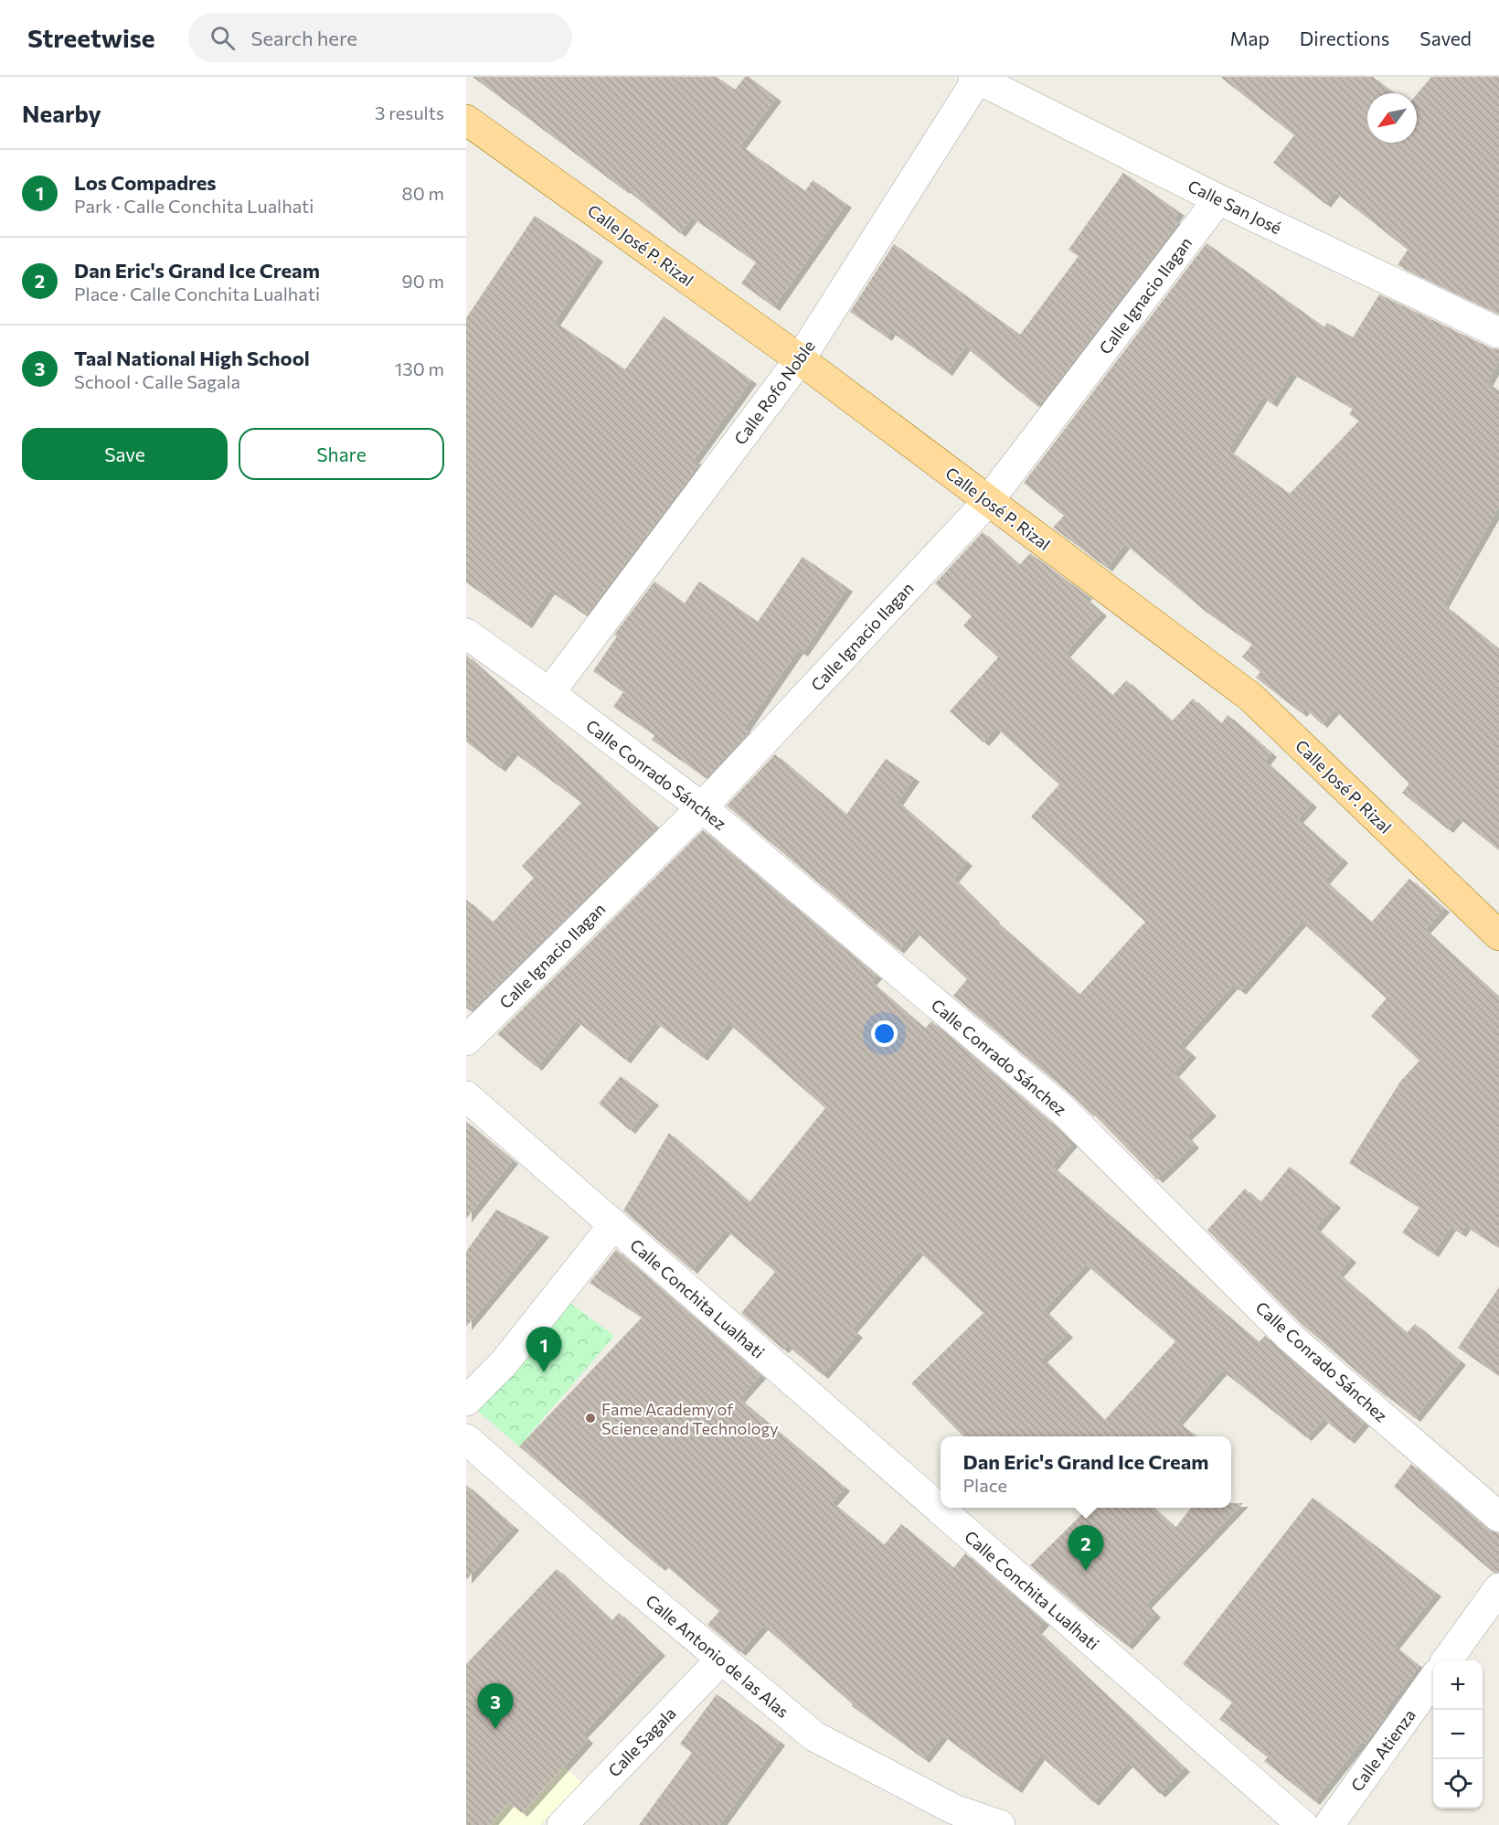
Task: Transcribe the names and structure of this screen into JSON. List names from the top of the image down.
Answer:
{
  "streets": {
    "main road": ["Calle José P. Rizal"],
    "street": [
      "Calle San José",
      "Calle Ignacio Ilagan",
      "Calle Rofo Noble",
      "Calle Conrado Sánchez",
      "Calle Conchita Lualhati",
      "Calle Antonio de las Alas",
      "Calle Sagala",
      "Calle Atienza"
    ]
  },
  "crossings": [
    ["Calle San José", "Calle Ignacio Ilagan"],
    ["Calle San José", "Calle Rofo Noble"],
    ["Calle José P. Rizal", "Calle Ignacio Ilagan"],
    ["Calle José P. Rizal", "Calle Rofo Noble"],
    ["Calle Ignacio Ilagan", "Calle Conrado Sánchez"],
    ["Calle Rofo Noble", "Calle Conrado Sánchez"],
    ["Calle Antonio de las Alas", "Calle Sagala"]
  ],
  "places": ["Fame Academy of Science and Technology"],
  "north": "bottom left",
  "page": {
    "header": "Streetwise",
    "search": "Search here",
    "nav": ["Map", "Directions", "Saved"],
    "heading": ["Nearby", "3 results"],
    "list": [
      {
        "mark": "1",
        "name": "Los Compadres",
        "note": "Park · Calle Conchita Lualhati",
        "value": "80 m"
      },
      {
        "mark": "2",
        "name": "Dan Eric's Grand Ice Cream",
        "note": "Place · Calle Conchita Lualhati",
        "value": "90 m"
      },
      {
        "mark": "3",
        "name": "Taal National High School",
        "note": "School · Calle Sagala",
        "value": "130 m"
      }
    ],
    "buttons": ["Save", "Share"],
    "pins": ["1", "2", "3"],
    "popup": ["Dan Eric's Grand Ice Cream", "Place"],
    "map_buttons": ["+", "−"]
  }
}
